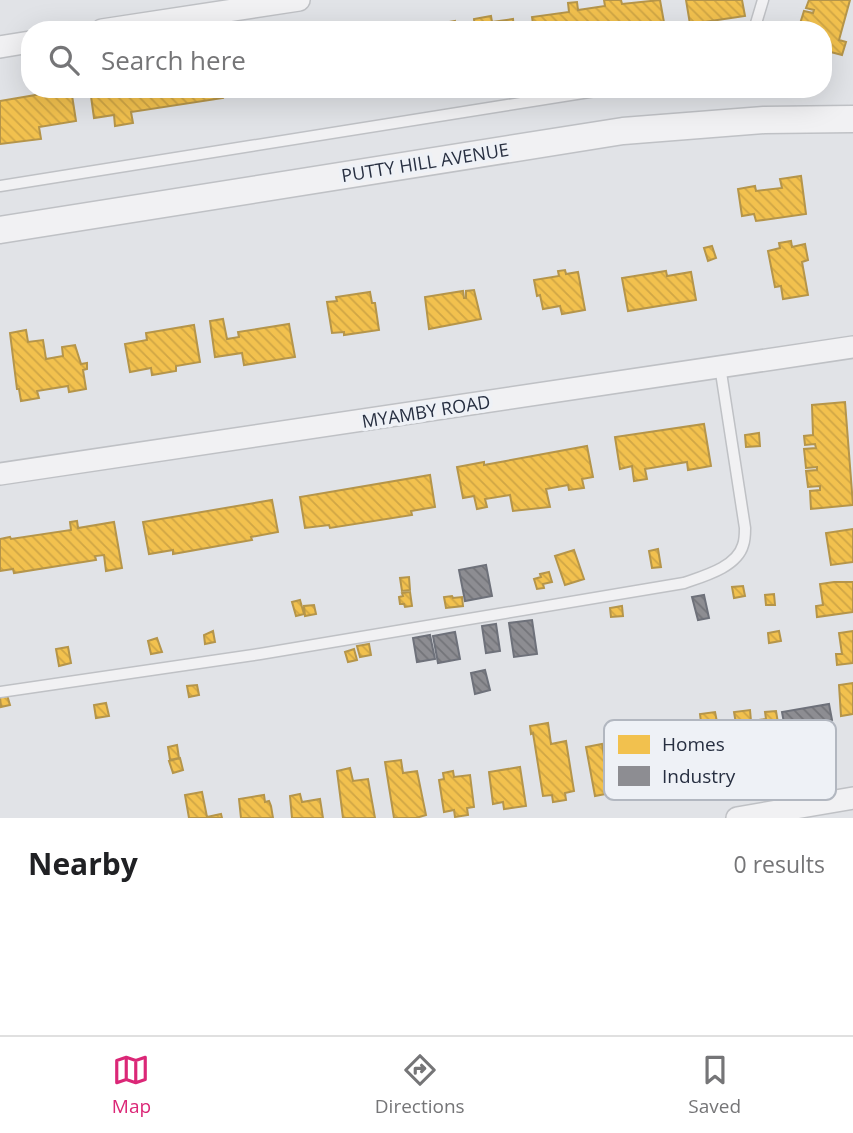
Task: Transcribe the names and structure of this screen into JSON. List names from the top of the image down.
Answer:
{
  "streets": {
    "street": ["PUTTY HILL AVENUE", "MYAMBY ROAD"]
  },
  "legend": ["Homes", "Industry"],
  "page": {
    "search": "Search here",
    "heading": ["Nearby", "0 results"],
    "nav": ["Map", "Directions", "Saved"]
  }
}
